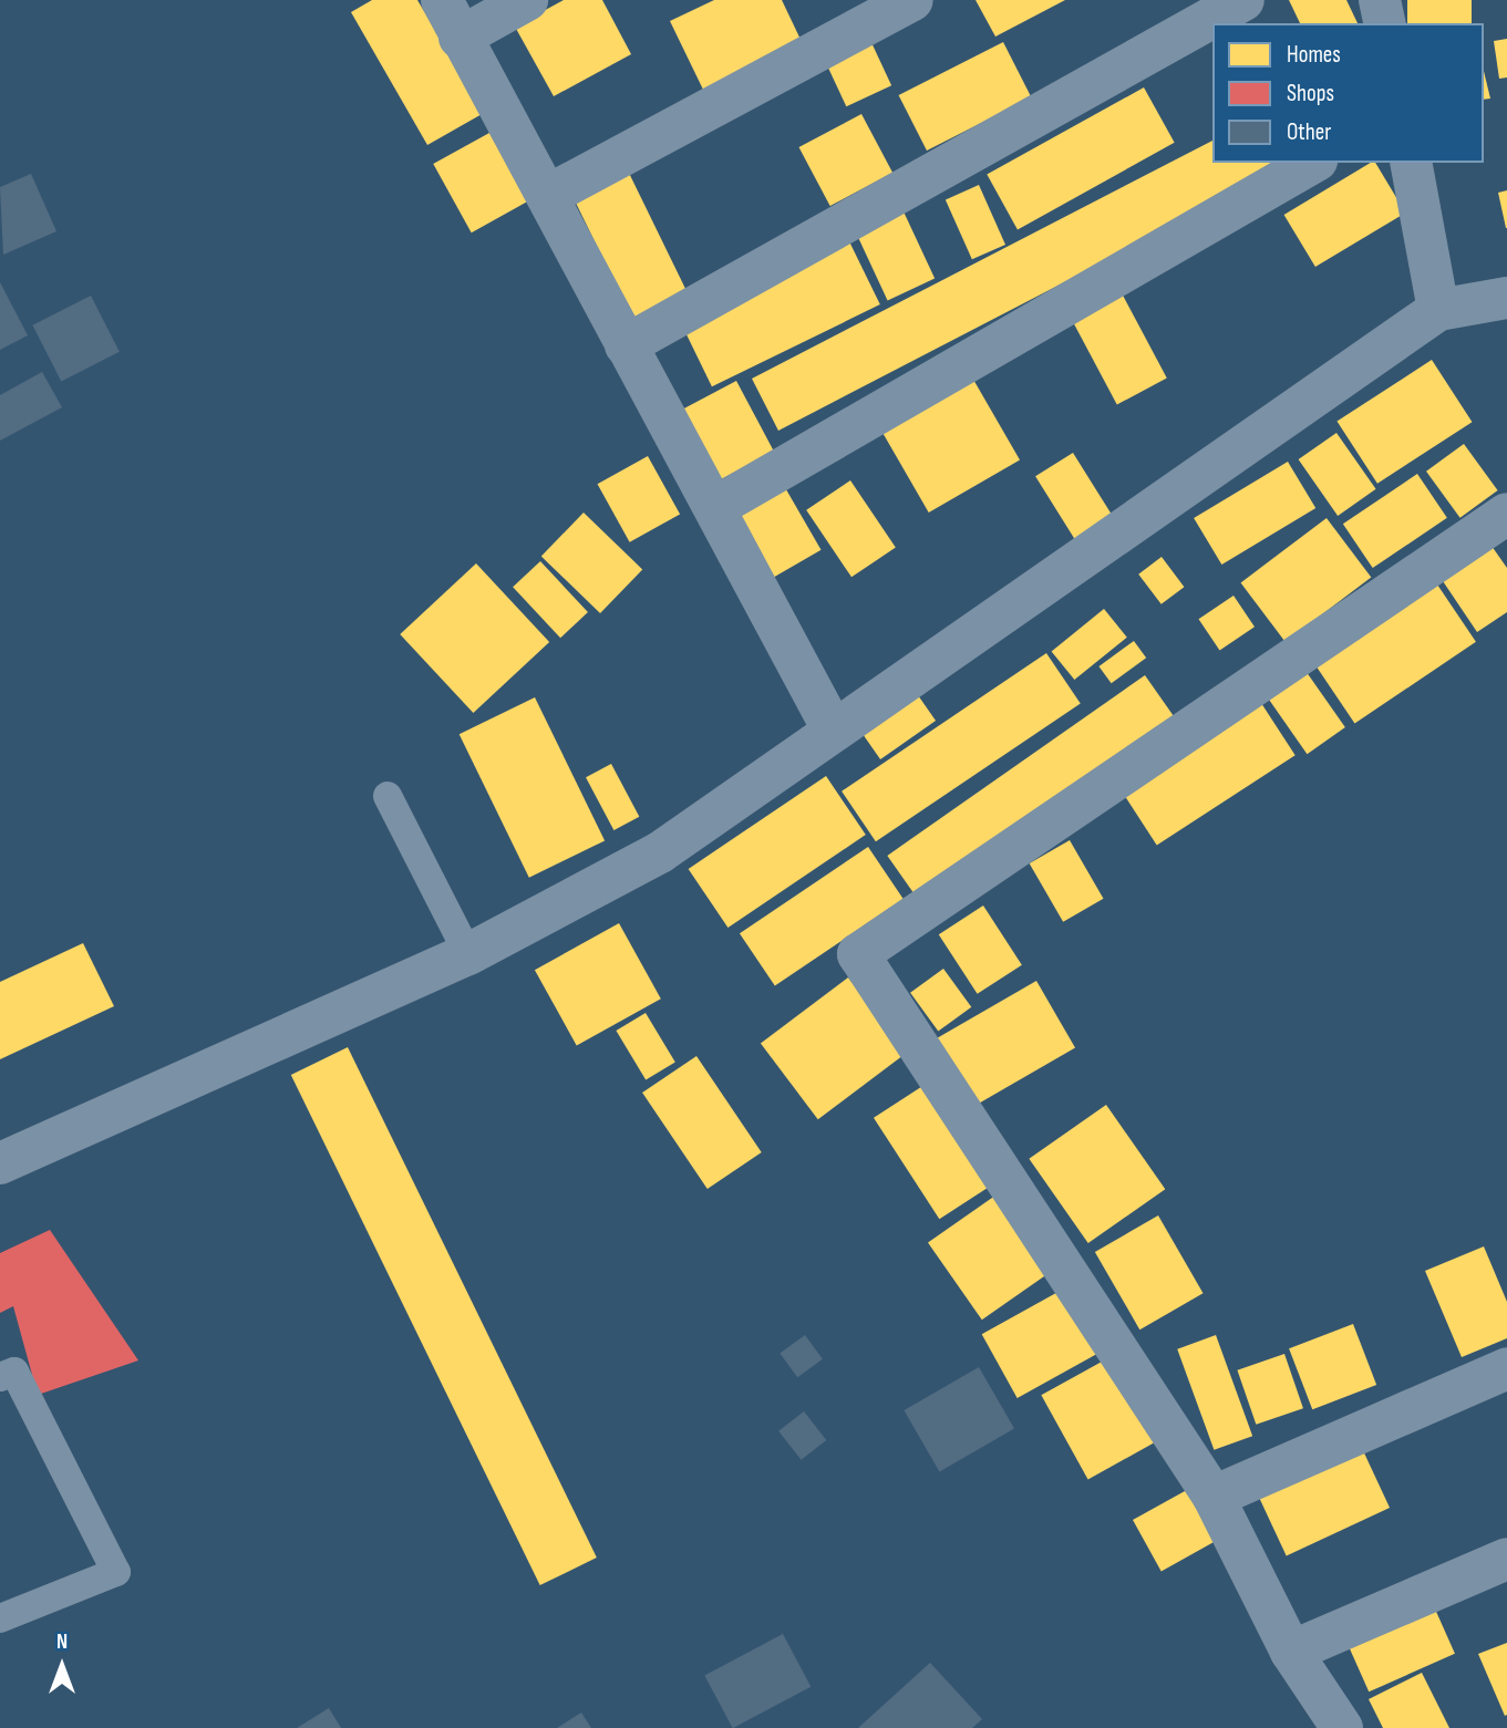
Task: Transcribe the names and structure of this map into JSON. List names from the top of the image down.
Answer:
{
  "legend": ["Homes", "Shops", "Other"],
  "north": "top"
}
